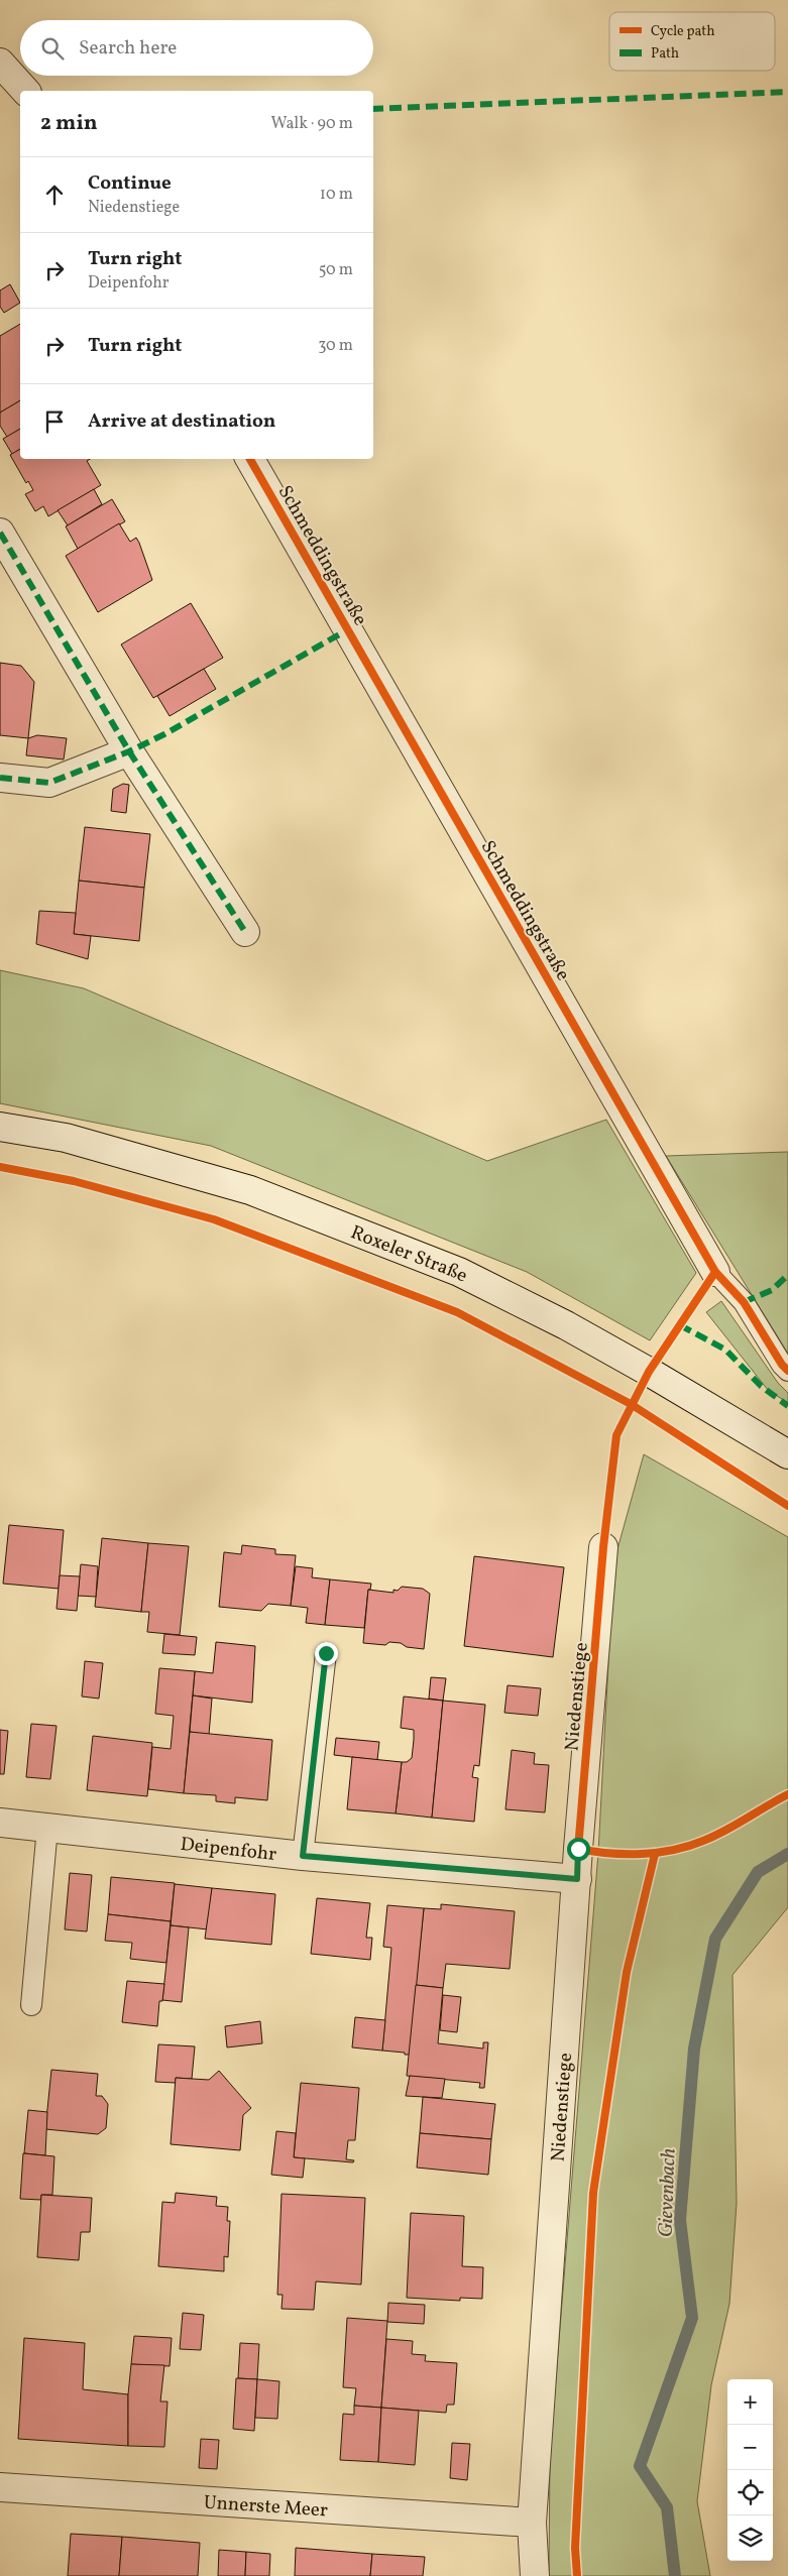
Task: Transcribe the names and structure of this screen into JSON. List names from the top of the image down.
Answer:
{
  "streets": {
    "street": [
      "Schmeddingstraße",
      "Roxeler Straße",
      "Niedenstiege",
      "Deipenfohr",
      "Unnerste Meer"
    ]
  },
  "crossings": [
    ["Niedenstiege", "Deipenfohr"],
    ["Niedenstiege", "Unnerste Meer"]
  ],
  "water": ["Gievenbach"],
  "legend": ["Cycle path", "Path"],
  "page": {
    "search": "Search here",
    "heading": ["2 min", "Walk · 90 m"],
    "list": [
      ["Continue", "Niedenstiege", "10 m"],
      ["Turn right", "Deipenfohr", "50 m"],
      ["Turn right", "30 m"],
      "Arrive at destination"
    ],
    "map_buttons": ["+", "−"]
  }
}
